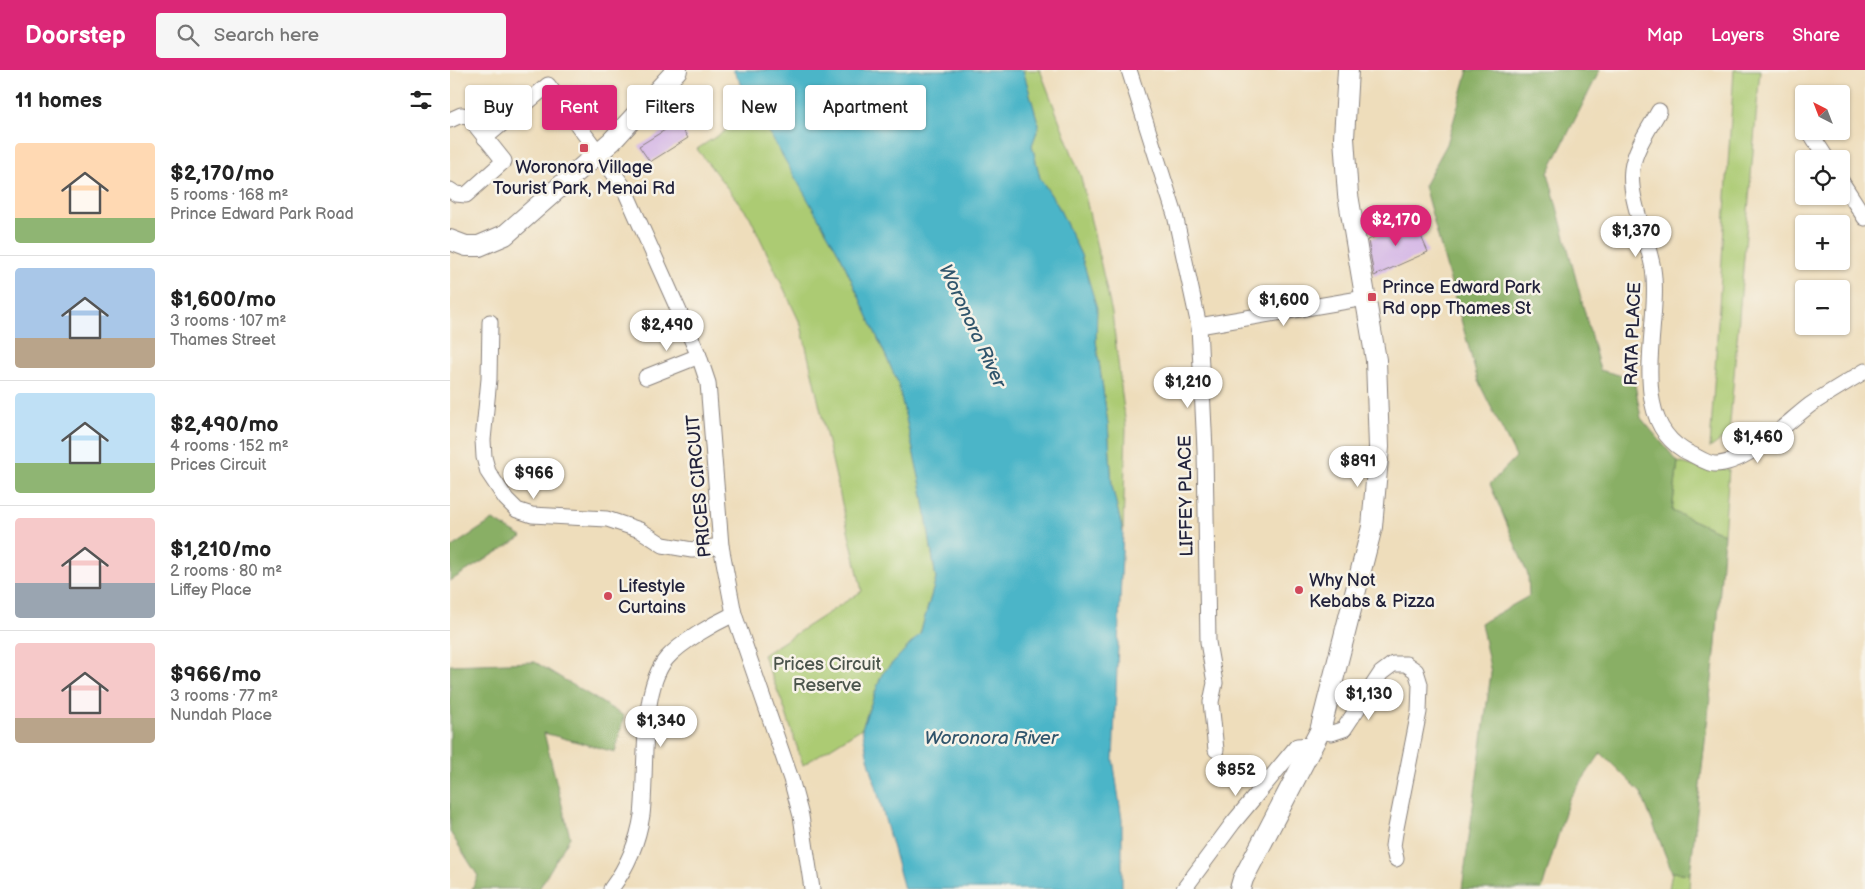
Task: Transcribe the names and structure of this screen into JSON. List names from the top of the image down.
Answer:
{
  "streets": {
    "street": ["RATA PLACE", "PRICES CIRCUIT", "LIFFEY PLACE"]
  },
  "water": ["Woronora River"],
  "parks": ["Prices Circuit Reserve"],
  "places": {
    "transit": ["Woronora Village Tourist Park, Menai Rd", "Prince Edward Park Rd opp Thames St"],
    "other": ["Why Not Kebabs & Pizza", "Lifestyle Curtains"]
  },
  "north": "top left",
  "page": {
    "header": "Doorstep",
    "search": "Search here",
    "nav": ["Map", "Layers", "Share"],
    "heading": "11 homes",
    "map_buttons": ["+", "−"],
    "chip": [
      "Buy",
      "Rent",
      "Filters",
      "New",
      "Apartment"
    ],
    "list": [
      {
        "name": "$2,170/mo",
        "note": "5 rooms · 168 m² · Prince Edward Park Road"
      },
      {
        "name": "$1,600/mo",
        "note": "3 rooms · 107 m² · Thames Street"
      },
      {
        "name": "$2,490/mo",
        "note": "4 rooms · 152 m² · Prices Circuit"
      },
      {
        "name": "$1,210/mo",
        "note": "2 rooms · 80 m² · Liffey Place"
      },
      {
        "name": "$966/mo",
        "note": "3 rooms · 77 m² · Nundah Place"
      }
    ],
    "price": [
      "$2,170",
      "$1,370",
      "$1,600",
      "$2,490",
      "$1,210",
      "$1,460",
      "$891",
      "$966",
      "$1,130",
      "$1,340",
      "$852"
    ]
  }
}
